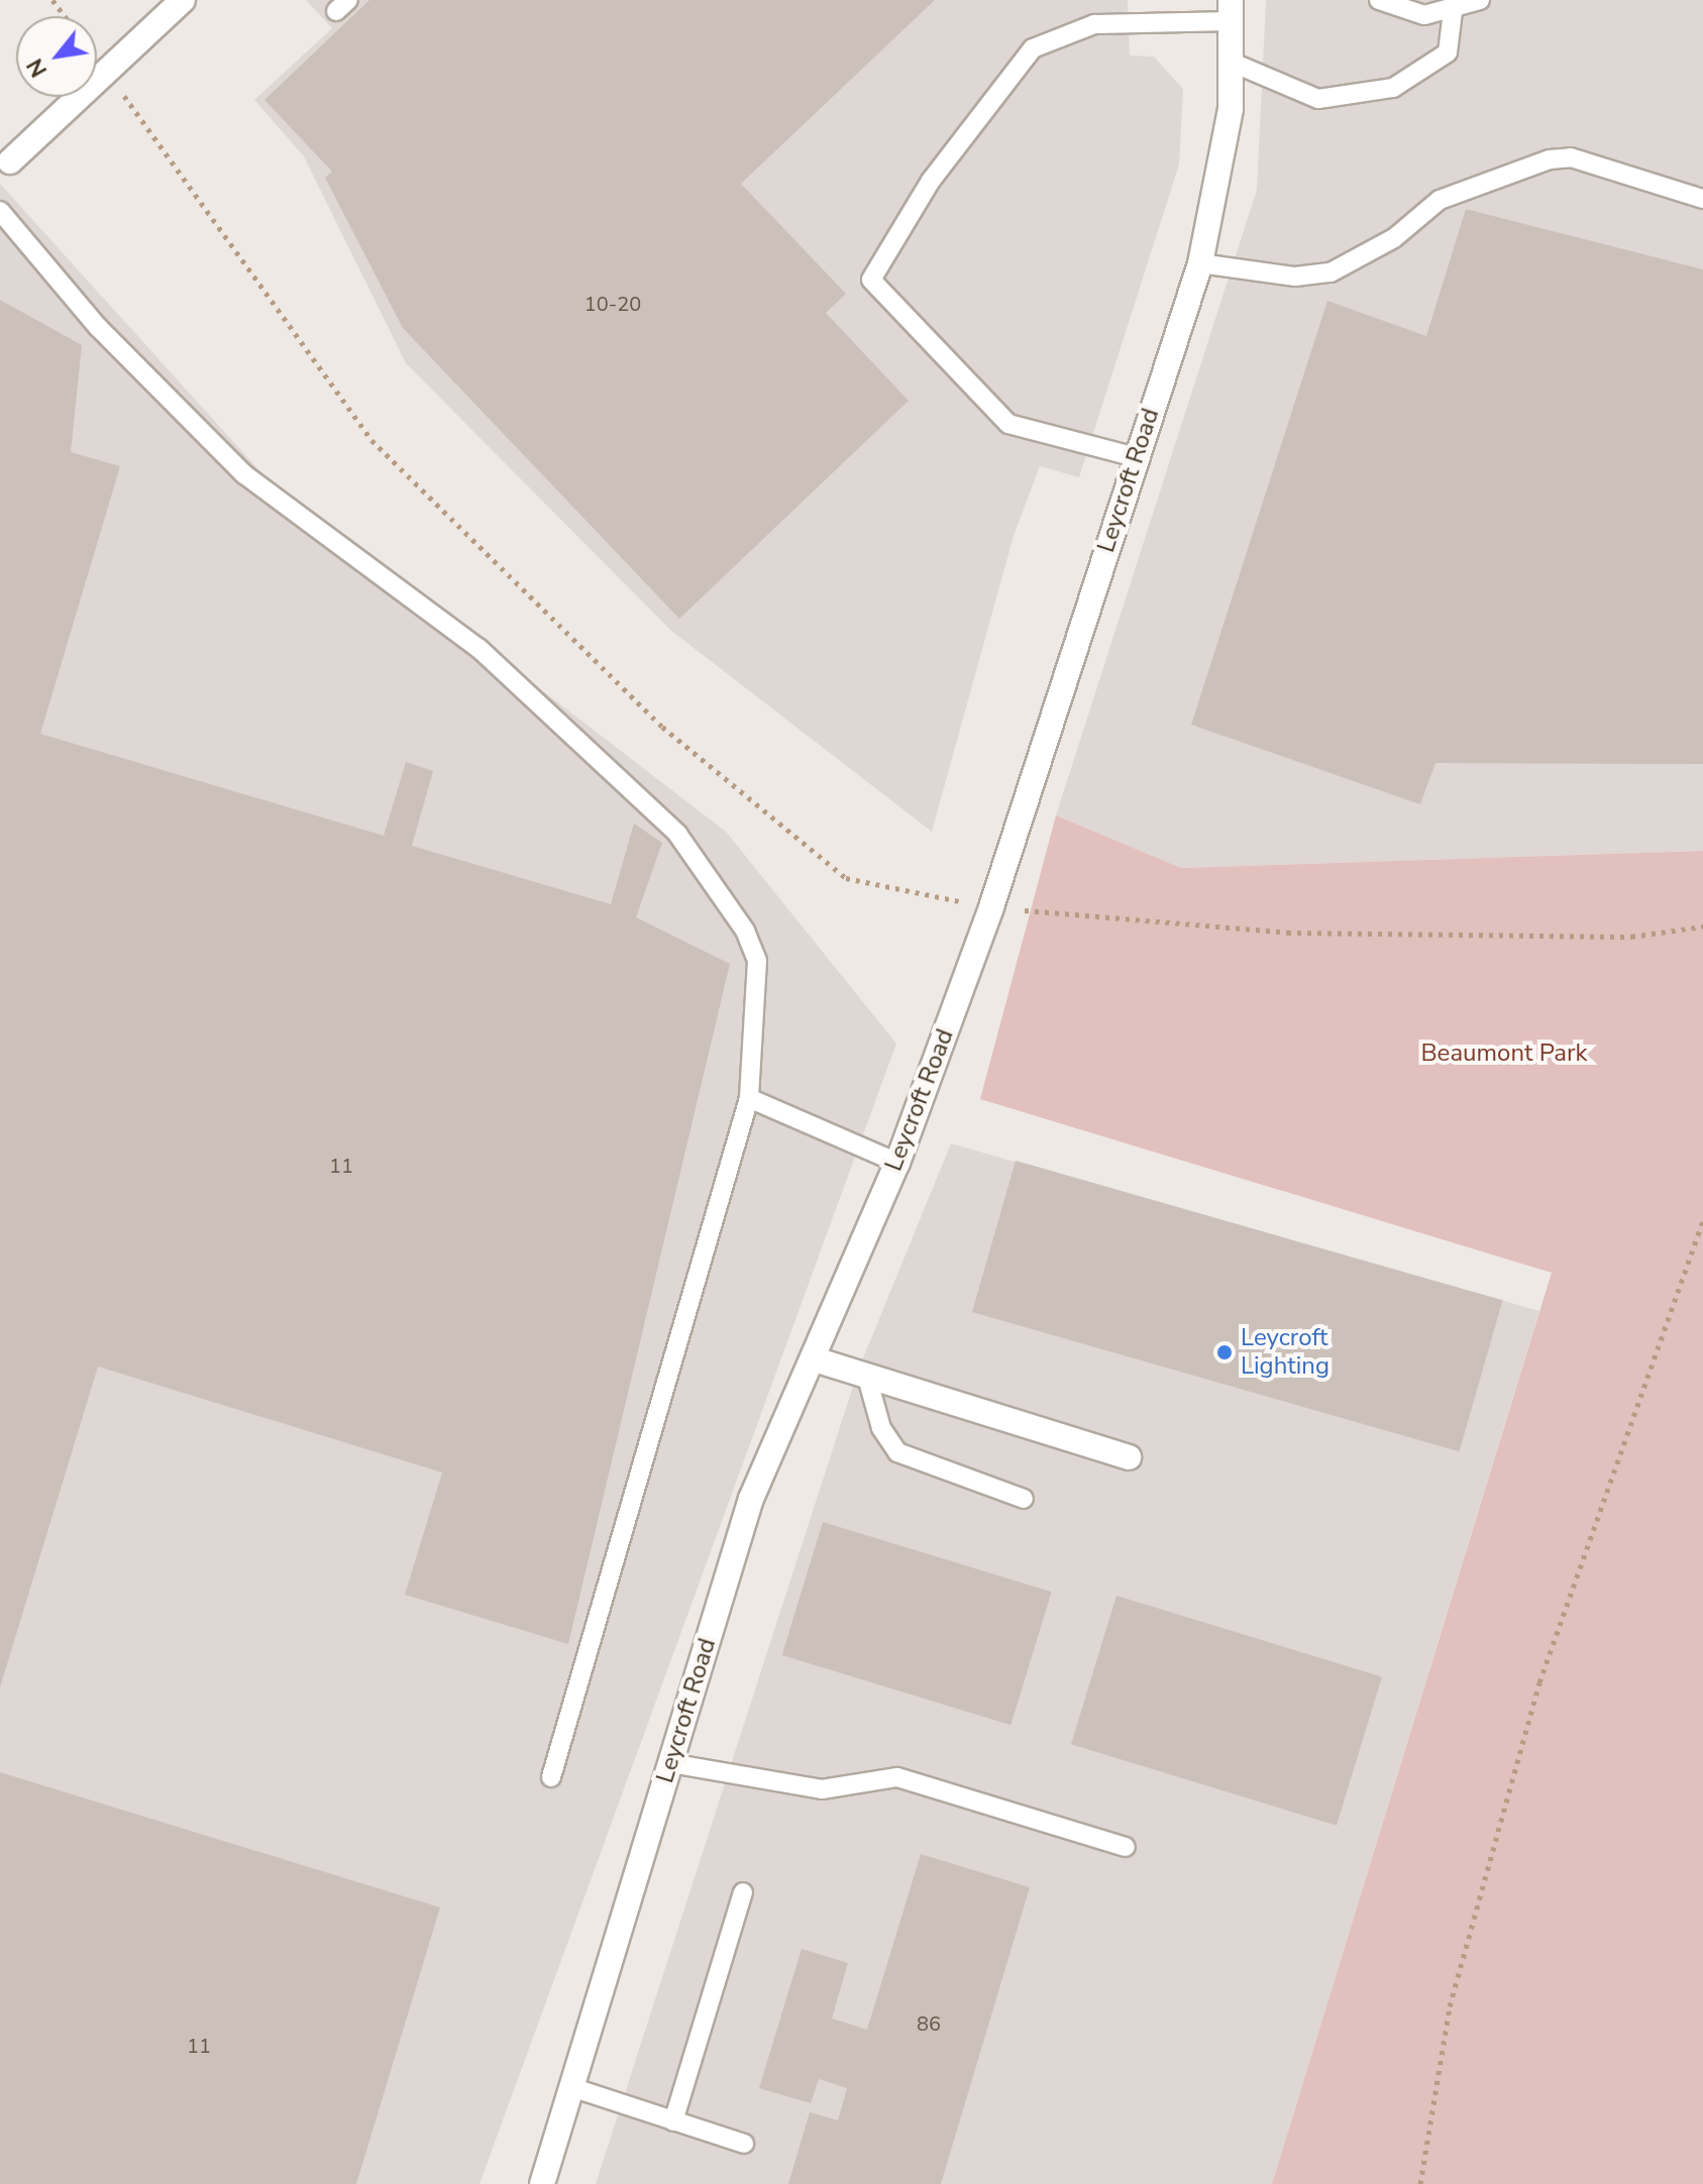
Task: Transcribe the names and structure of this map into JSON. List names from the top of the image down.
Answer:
{
  "streets": {
    "street": ["Leycroft Road"]
  },
  "parks": ["Beaumont Park"],
  "places": ["Leycroft Lighting"],
  "house_numbers": [
    "10-20",
    "11",
    "86",
    "11"
  ],
  "north": "bottom left"
}
